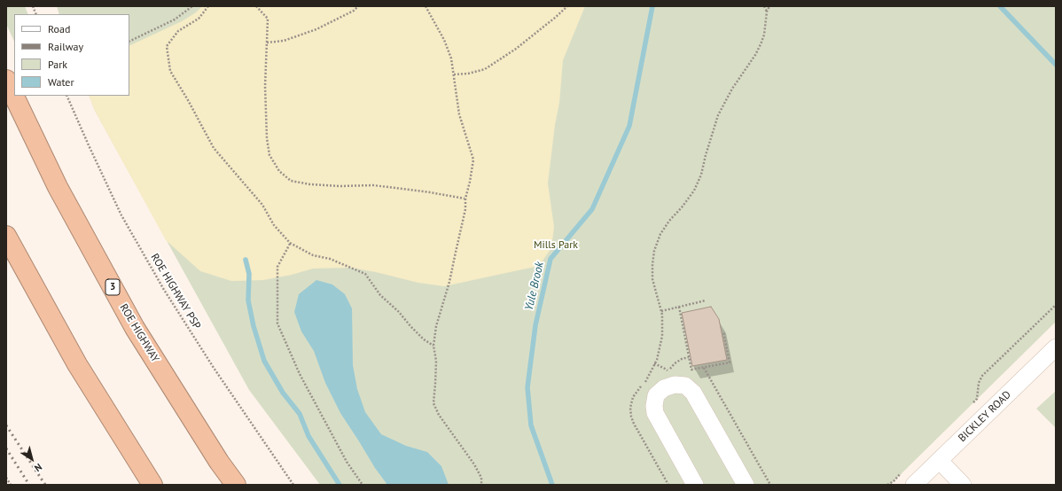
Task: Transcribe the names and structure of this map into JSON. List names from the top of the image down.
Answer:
{
  "streets": {
    "highway": ["3", "ROE HIGHWAY"],
    "street": ["BICKLEY ROAD"],
    "path": ["ROE HIGHWAY PSP"]
  },
  "water": ["Yule Brook"],
  "parks": ["Mills Park"],
  "legend": [
    "Road",
    "Railway",
    "Park",
    "Water"
  ],
  "north": "bottom right"
}
